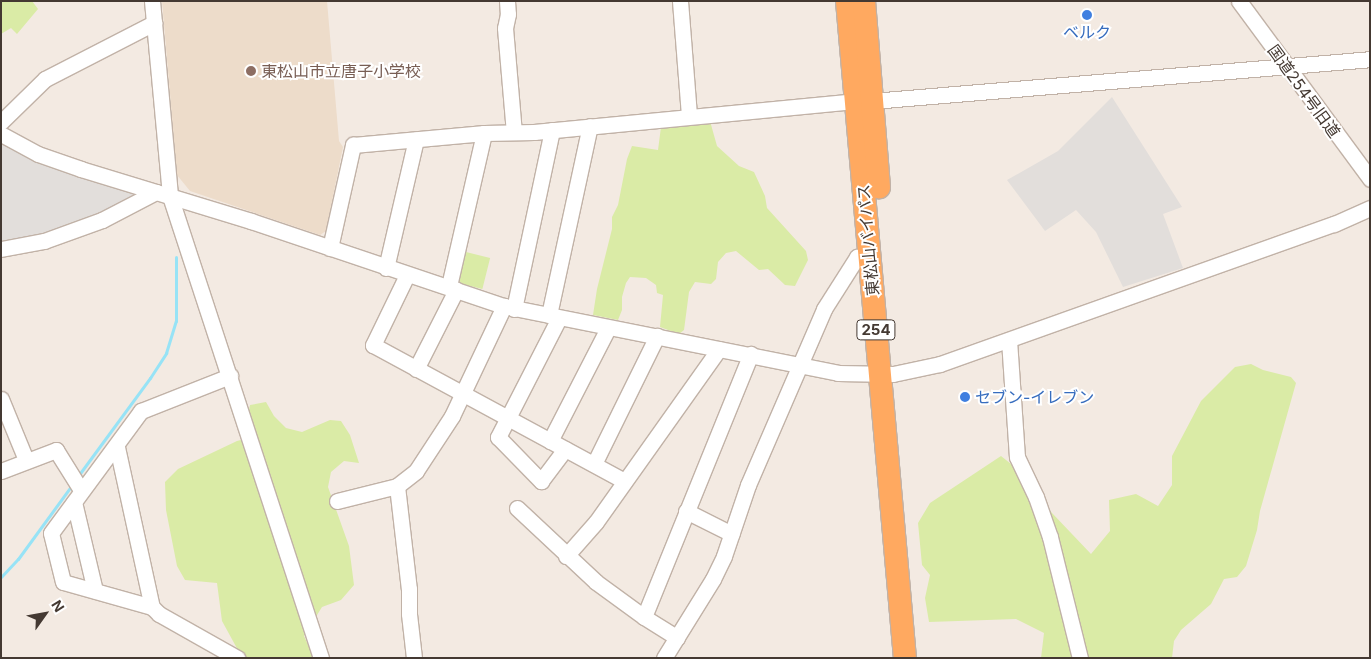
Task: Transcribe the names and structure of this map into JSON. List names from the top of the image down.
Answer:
{
  "streets": {
    "highway": ["東松山バイパス", "254"],
    "street": ["国道254号旧道"]
  },
  "places": ["ベルク", "東松山市立唐子小学校", "セブン-イレブン"],
  "north": "top right"
}
